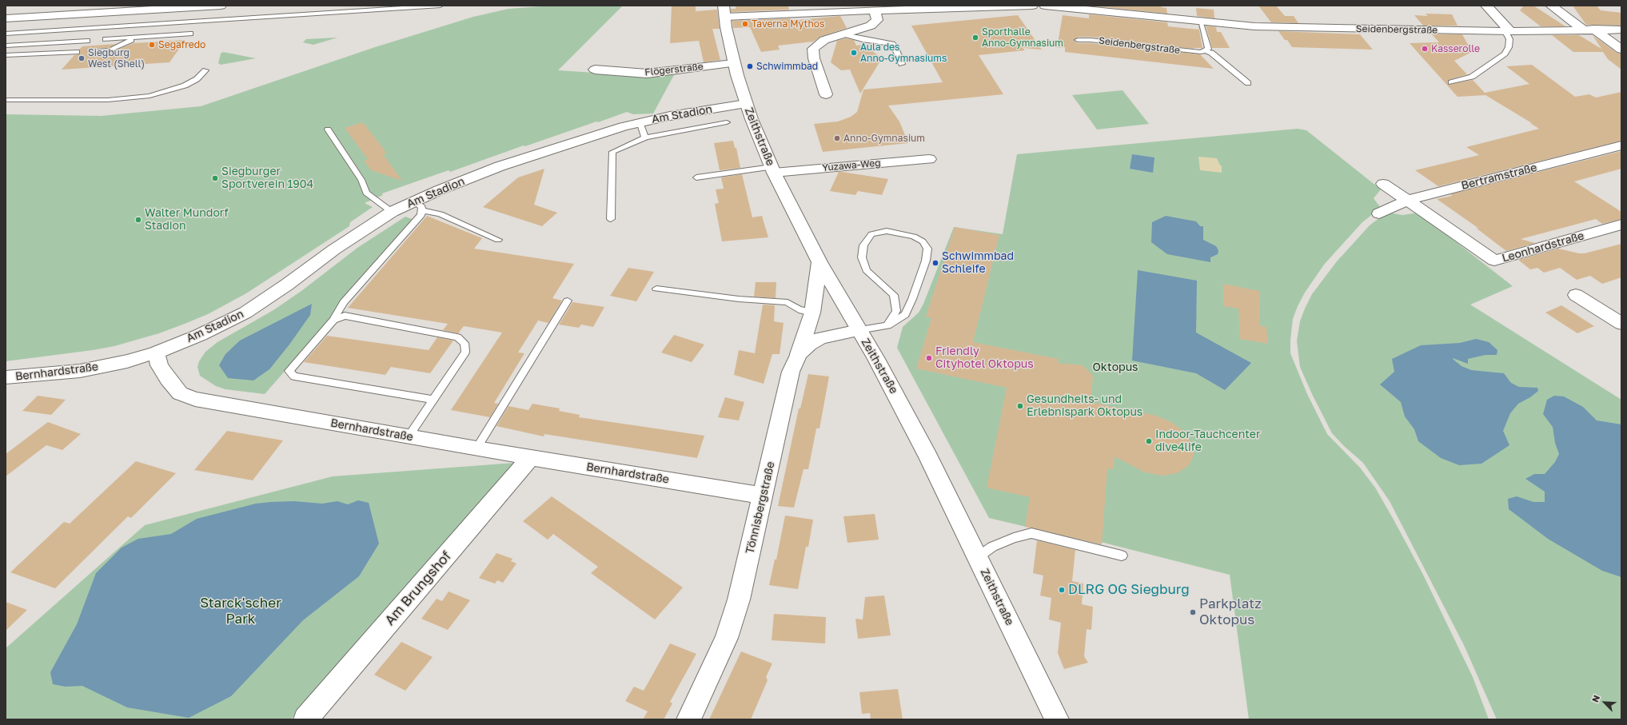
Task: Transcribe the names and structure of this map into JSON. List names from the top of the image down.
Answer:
{
  "streets": {
    "main road": [
      "Seidenbergstraße",
      "Flögerstraße",
      "Am Stadion",
      "Zeithstraße",
      "Yuzawa-Weg",
      "Bertramstraße",
      "Leonhardstraße",
      "Bernhardstraße",
      "Tönnisbergstraße",
      "Am Brungshof"
    ]
  },
  "crossings": [
    ["Flögerstraße", "Zeithstraße"],
    ["Am Stadion", "Zeithstraße"],
    ["Am Stadion", "Bernhardstraße"],
    ["Zeithstraße", "Yuzawa-Weg"],
    ["Zeithstraße", "Tönnisbergstraße"],
    ["Bertramstraße", "Leonhardstraße"],
    ["Bernhardstraße", "Tönnisbergstraße"],
    ["Bernhardstraße", "Am Brungshof"]
  ],
  "parks": ["Oktopus", "Starck'scher Park"],
  "places": [
    "Taverna Mythos",
    "Sporthalle Anno-Gymnasium",
    "Segafredo",
    "Kasserolle",
    "Aula des Anno-Gymnasiums",
    "Siegburg West (Shell)",
    "Schwimmbad",
    "Anno-Gymnasium",
    "Siegburger Sportverein 1904",
    "Walter Mundorf Stadion",
    "Schwimmbad Schleife",
    "Friendly Cityhotel Oktopus",
    "Gesundheits- und Erlebnispark Oktopus",
    "Indoor-Tauchcenter dive4life",
    "DLRG OG Siegburg",
    "Parkplatz Oktopus"
  ],
  "north": "top left"
}
